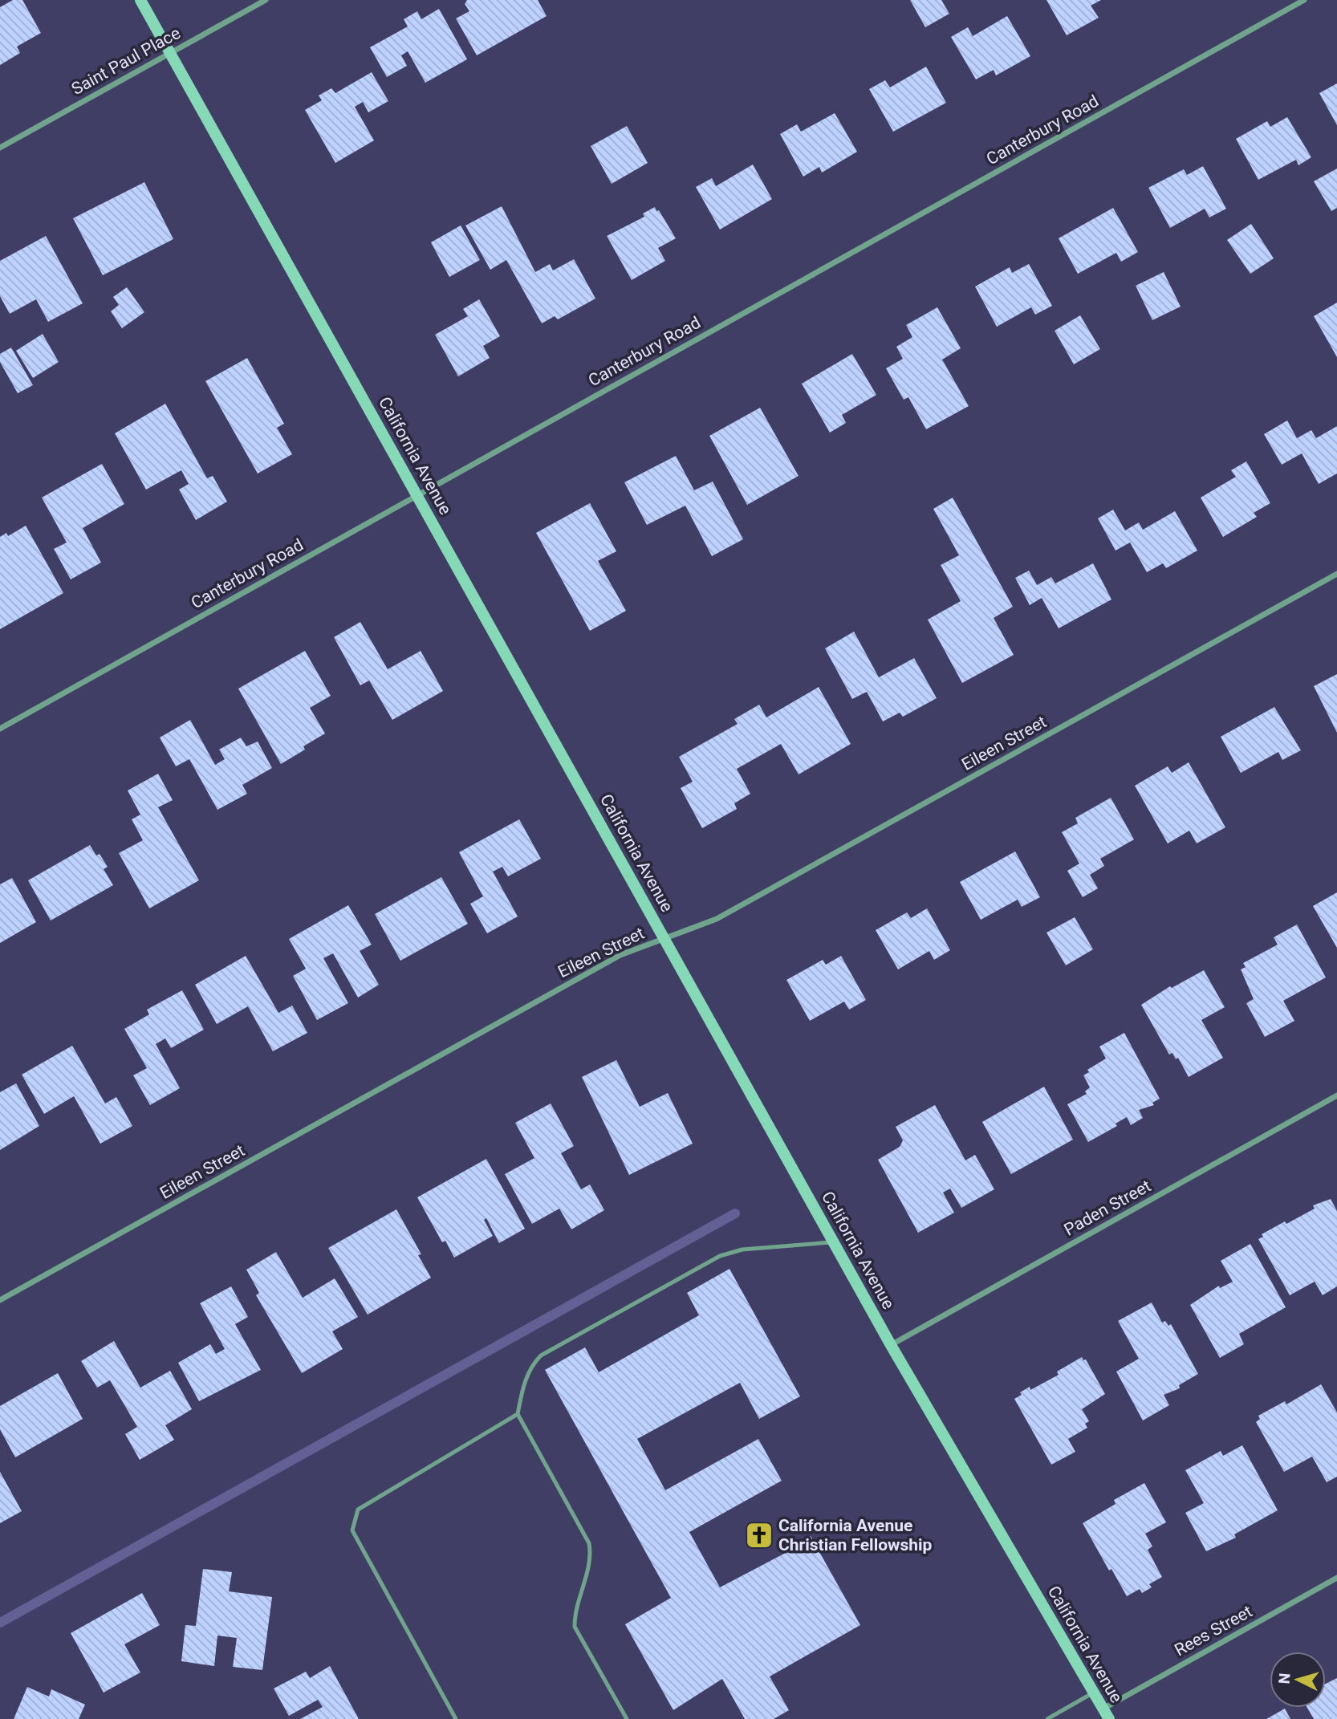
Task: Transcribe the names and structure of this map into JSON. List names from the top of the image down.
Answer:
{
  "streets": {
    "main road": ["California Avenue"],
    "street": [
      "Saint Paul Place",
      "Canterbury Road",
      "Eileen Street",
      "Paden Street",
      "Rees Street"
    ]
  },
  "crossings": [
    ["Saint Paul Place", "California Avenue"],
    ["Canterbury Road", "California Avenue"],
    ["California Avenue", "Eileen Street"],
    ["California Avenue", "Paden Street"],
    ["California Avenue", "Rees Street"]
  ],
  "places": {
    "church": ["California Avenue Christian Fellowship"]
  },
  "north": "left"
}
